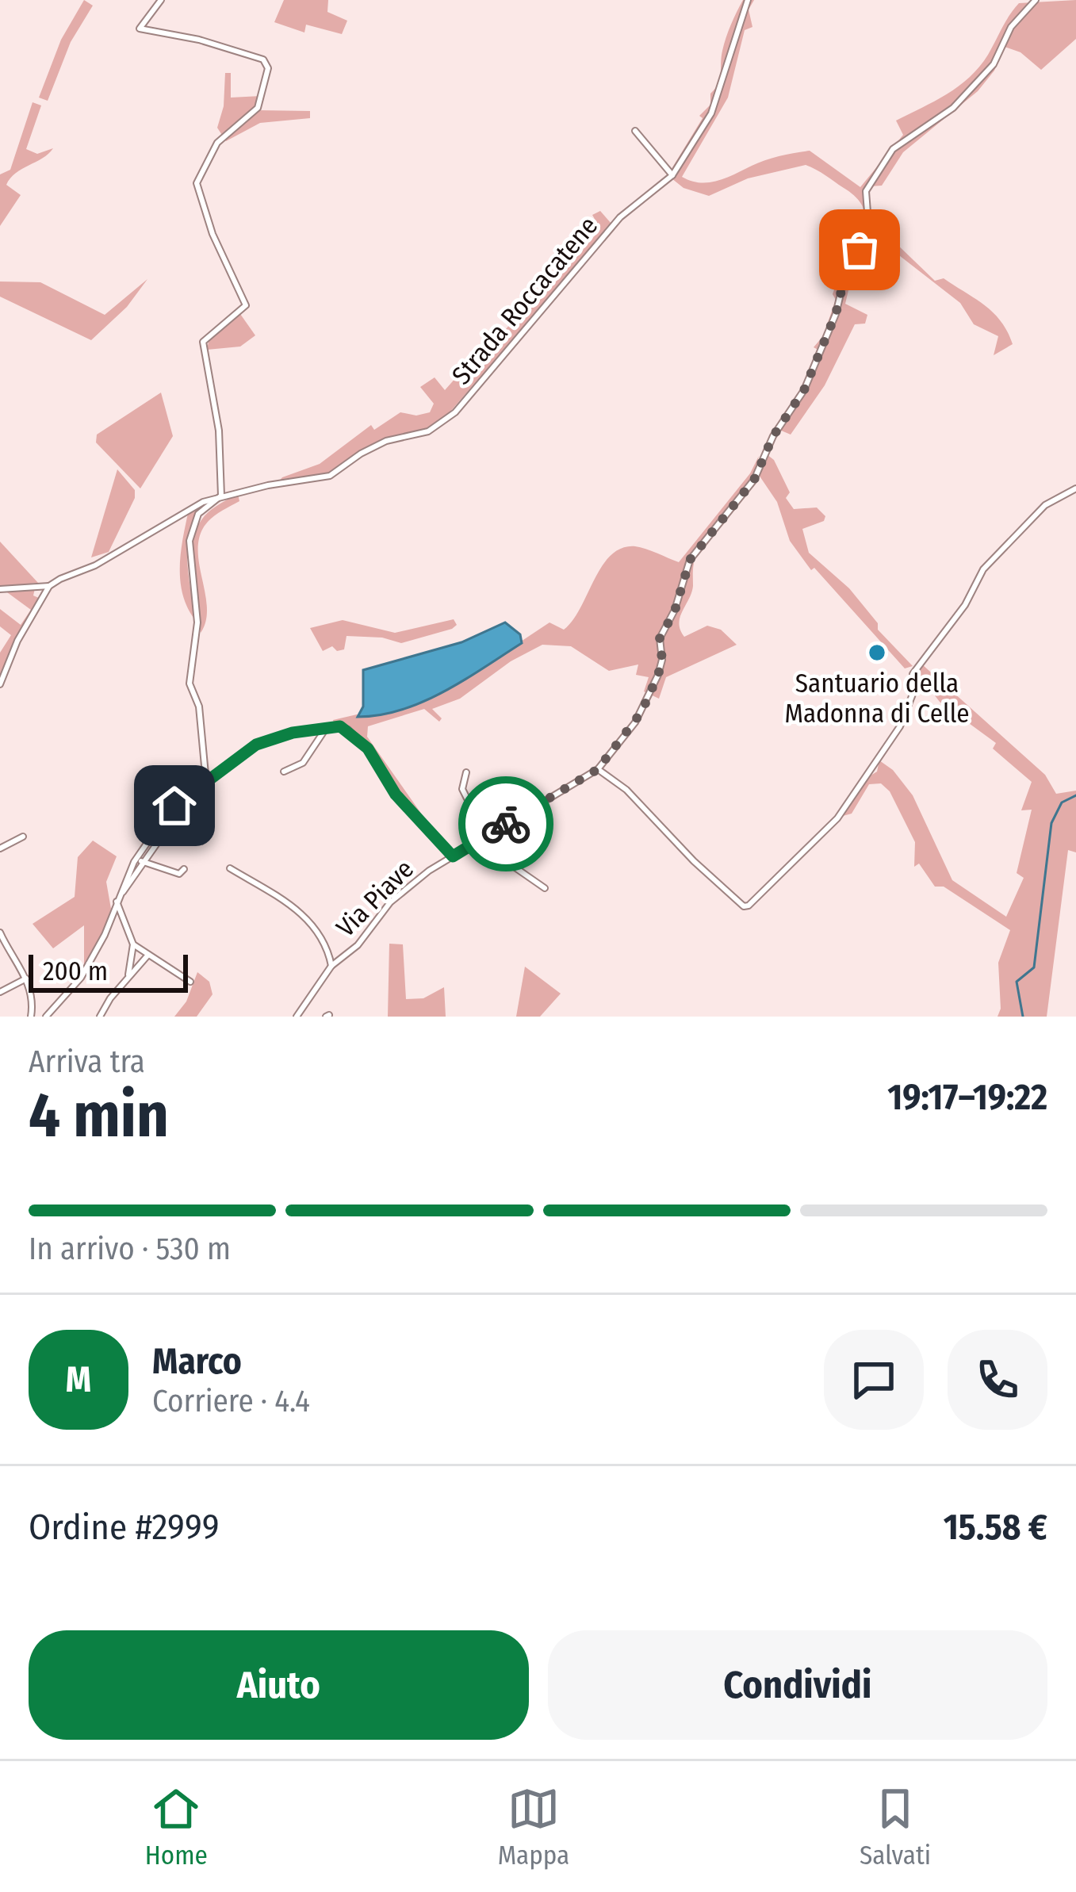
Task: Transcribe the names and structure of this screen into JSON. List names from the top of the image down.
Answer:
{
  "streets": {
    "street": ["Strada Roccacatene", "Via Piave"]
  },
  "places": ["Santuario della Madonna di Celle"],
  "scale_bar": "200 m",
  "page": {
    "scale": "200 m",
    "heading": ["4 min", "Arriva tra", "19:17–19:22"],
    "panel": [
      "Marco",
      "Corriere · 4.4",
      "Ordine #2999",
      "15.58 €"
    ],
    "bar": "In arrivo · 530 m",
    "round": "M",
    "buttons": ["Aiuto", "Condividi"],
    "tabs": ["Home", "Mappa", "Salvati"]
  }
}
